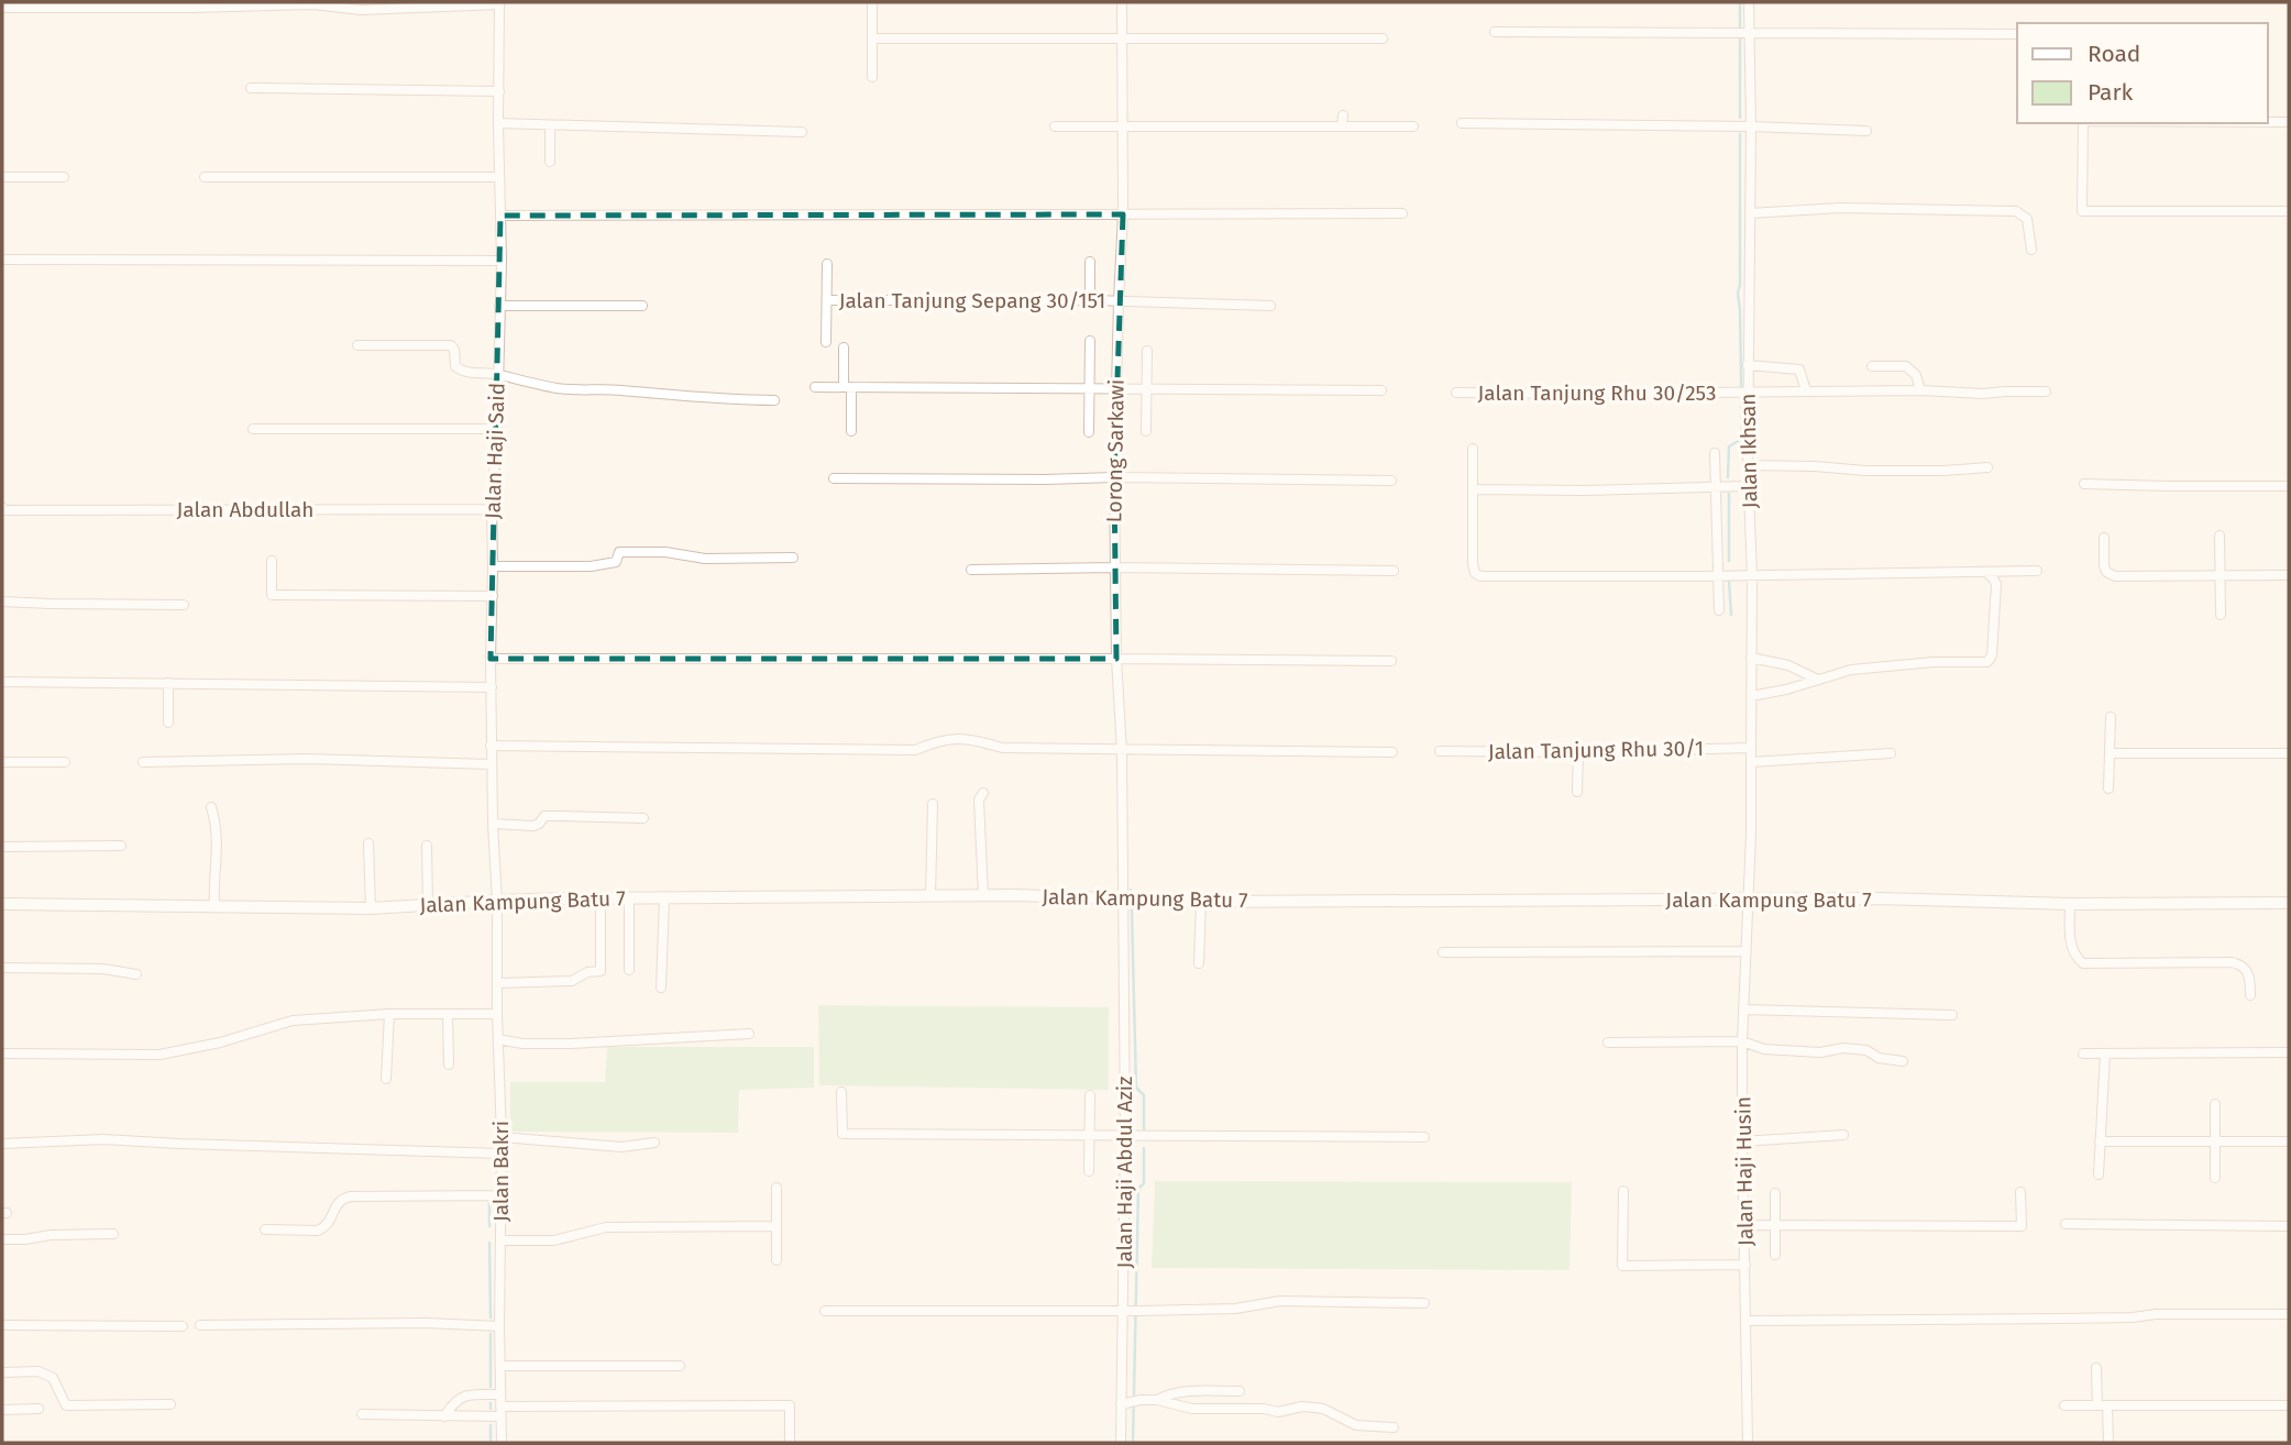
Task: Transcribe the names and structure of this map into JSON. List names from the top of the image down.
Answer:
{
  "streets": {
    "street": [
      "Jalan Tanjung Sepang 30/151",
      "Jalan Tanjung Rhu 30/253",
      "Jalan Haji Said",
      "Lorong Sarkawi",
      "Jalan Ikhsan",
      "Jalan Abdullah",
      "Jalan Tanjung Rhu 30/1",
      "Jalan Kampung Batu 7",
      "Jalan Bakri",
      "Jalan Haji Husin",
      "Jalan Haji Abdul Aziz"
    ]
  },
  "crossings": [
    ["Jalan Tanjung Sepang 30/151", "Lorong Sarkawi"],
    ["Jalan Tanjung Rhu 30/253", "Jalan Ikhsan"],
    ["Jalan Haji Said", "Jalan Abdullah"],
    ["Jalan Haji Said", "Jalan Kampung Batu 7"],
    ["Jalan Haji Said", "Jalan Bakri"],
    ["Lorong Sarkawi", "Jalan Kampung Batu 7"],
    ["Lorong Sarkawi", "Jalan Haji Abdul Aziz"],
    ["Jalan Ikhsan", "Jalan Tanjung Rhu 30/1"],
    ["Jalan Ikhsan", "Jalan Kampung Batu 7"],
    ["Jalan Ikhsan", "Jalan Haji Husin"],
    ["Jalan Kampung Batu 7", "Jalan Bakri"],
    ["Jalan Kampung Batu 7", "Jalan Haji Husin"],
    ["Jalan Kampung Batu 7", "Jalan Haji Abdul Aziz"]
  ],
  "legend": ["Road", "Park"]
}
